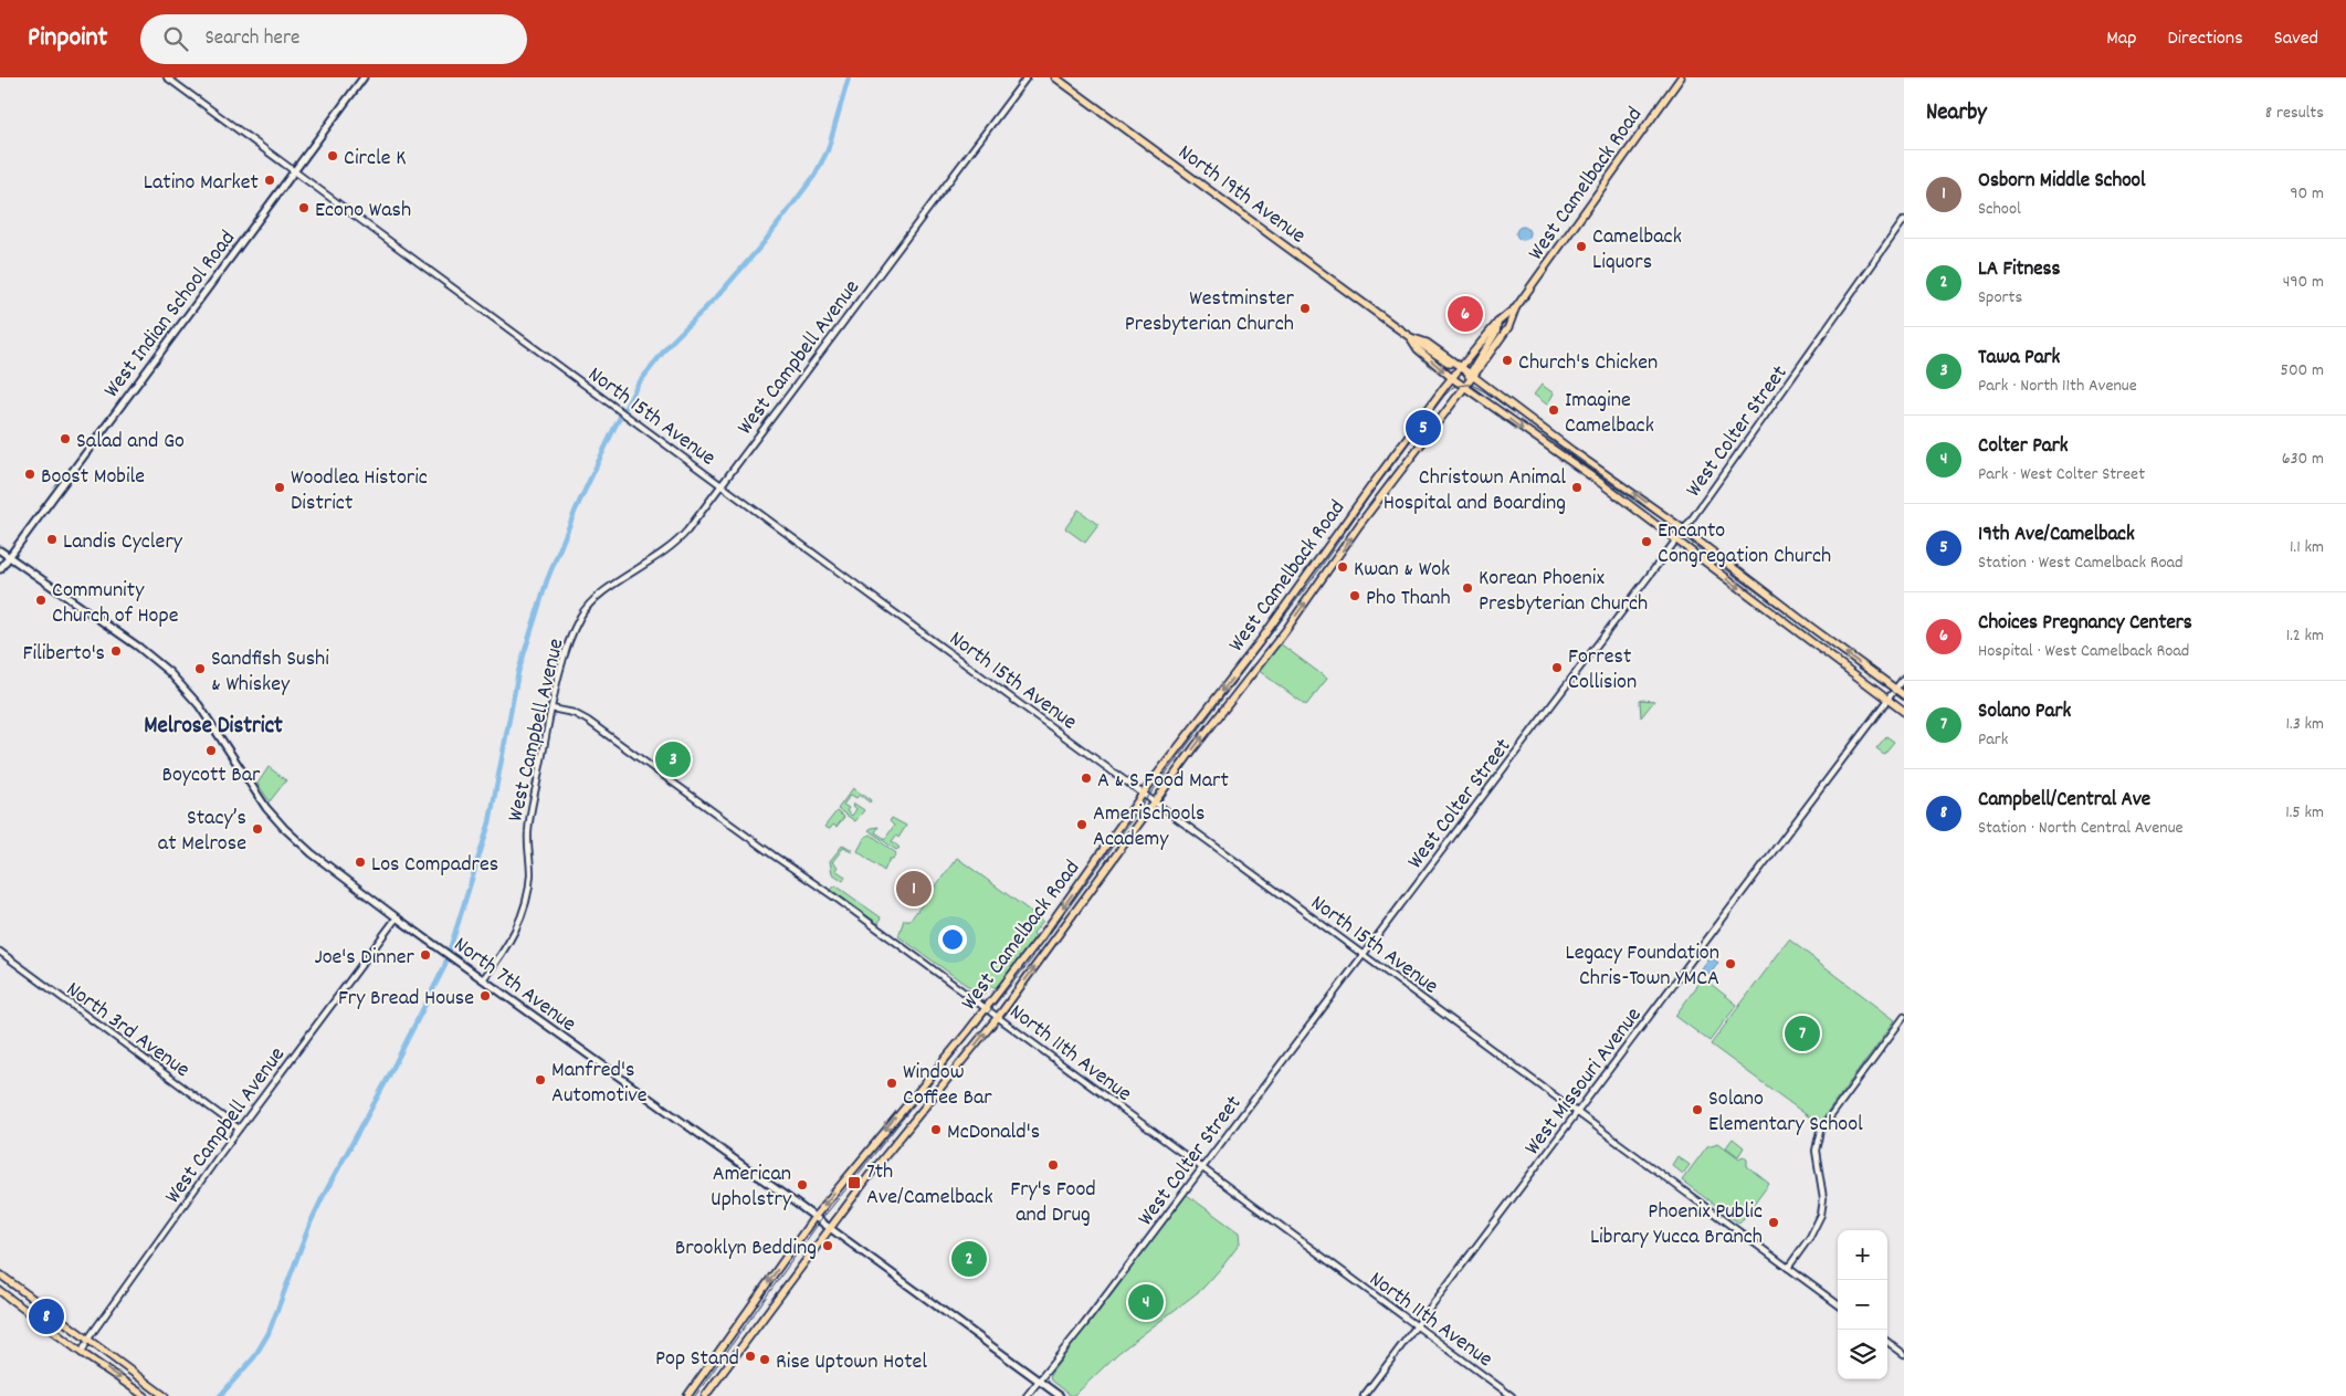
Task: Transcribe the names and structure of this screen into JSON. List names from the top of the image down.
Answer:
{
  "streets": {
    "main road": [
      "West Camelback Road",
      "North 19th Avenue",
      "West Indian School Road",
      "North 7th Avenue"
    ],
    "street": [
      "West Campbell Avenue",
      "North 15th Avenue",
      "West Colter Street",
      "North 3rd Avenue",
      "North 11th Avenue",
      "West Missouri Avenue"
    ]
  },
  "crossings": [
    ["West Camelback Road", "North 19th Avenue"],
    ["West Camelback Road", "North 15th Avenue"],
    ["West Camelback Road", "North 7th Avenue"],
    ["West Camelback Road", "North 11th Avenue"],
    ["North 19th Avenue", "West Colter Street"],
    ["North 19th Avenue", "West Missouri Avenue"],
    ["West Indian School Road", "North 15th Avenue"],
    ["West Indian School Road", "North 7th Avenue"],
    ["West Campbell Avenue", "North 15th Avenue"],
    ["West Campbell Avenue", "North 7th Avenue"],
    ["West Campbell Avenue", "North 3rd Avenue"],
    ["West Campbell Avenue", "North 11th Avenue"],
    ["North 15th Avenue", "West Colter Street"],
    ["North 15th Avenue", "West Missouri Avenue"],
    ["West Colter Street", "North 7th Avenue"],
    ["West Colter Street", "North 11th Avenue"],
    ["North 11th Avenue", "West Missouri Avenue"]
  ],
  "districts": ["Melrose District"],
  "places": {
    "other": [
      "Circle K",
      "Latino Market",
      "Econo Wash",
      "Camelback Liquors",
      "Westminster Presbyterian Church",
      "Church's Chicken",
      "Imagine Camelback",
      "Salad and Go",
      "Boost Mobile",
      "Woodlea Historic District",
      "Christown Animal Hospital and Boarding",
      "Landis Cyclery",
      "Encanto Congregation Church",
      "Kwan & Wok",
      "Korean Phoenix Presbyterian Church",
      "Pho Thanh",
      "Community Church of Hope",
      "Filiberto's",
      "Forrest Collision",
      "Sandfish Sushi & Whiskey",
      "Boycott Bar",
      "A & S Food Mart",
      "AmeriSchools Academy",
      "Stacy’s at Melrose",
      "Los Compadres",
      "Joe's Dinner",
      "Legacy Foundation Chris-Town YMCA",
      "Fry Bread House",
      "Manfred's Automotive",
      "Window Coffee Bar",
      "Solano Elementary School",
      "McDonald's",
      "Fry's Food and Drug",
      "American Upholstry",
      "Phoenix Public Library Yucca Branch",
      "Brooklyn Bedding",
      "Pop Stand",
      "Rise Uptown Hotel"
    ],
    "transit": ["7th Ave/Camelback"]
  },
  "page": {
    "header": "Pinpoint",
    "search": "Search here",
    "nav": ["Map", "Directions", "Saved"],
    "heading": ["Nearby", "8 results"],
    "list": [
      {
        "mark": "1",
        "name": "Osborn Middle School",
        "note": "School",
        "value": "90 m"
      },
      {
        "mark": "2",
        "name": "LA Fitness",
        "note": "Sports",
        "value": "490 m"
      },
      {
        "mark": "3",
        "name": "Tawa Park",
        "note": "Park · North 11th Avenue",
        "value": "500 m"
      },
      {
        "mark": "4",
        "name": "Colter Park",
        "note": "Park · West Colter Street",
        "value": "630 m"
      },
      {
        "mark": "5",
        "name": "19th Ave/Camelback",
        "note": "Station · West Camelback Road",
        "value": "1.1 km"
      },
      {
        "mark": "6",
        "name": "Choices Pregnancy Centers",
        "note": "Hospital · West Camelback Road",
        "value": "1.2 km"
      },
      {
        "mark": "7",
        "name": "Solano Park",
        "note": "Park",
        "value": "1.3 km"
      },
      {
        "mark": "8",
        "name": "Campbell/Central Ave",
        "note": "Station · North Central Avenue",
        "value": "1.5 km"
      }
    ],
    "pins": [
      "6",
      "5",
      "3",
      "1",
      "7",
      "2",
      "4",
      "8"
    ],
    "map_buttons": ["+", "−"]
  }
}
